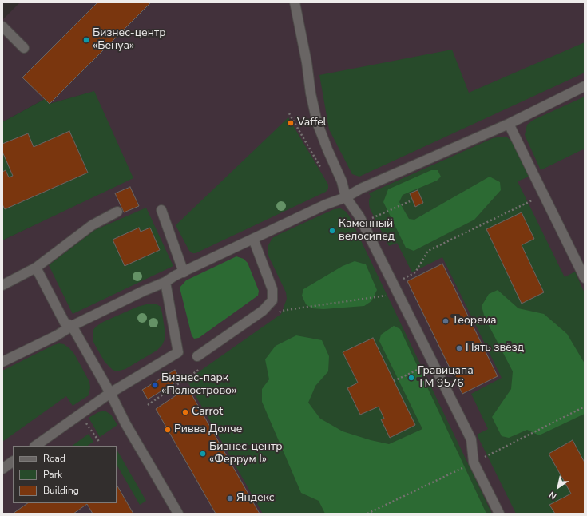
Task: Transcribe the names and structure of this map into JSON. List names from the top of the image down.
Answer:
{
  "places": [
    "Бизнес-центр «Бенуа»",
    "Vaffel",
    "Каменный велосипед",
    "Теорема",
    "Пять звёзд",
    "Гравицапа ТМ 9576",
    "Бизнес-парк «Полюстрово»",
    "Carrot",
    "Ривва Долче",
    "Бизнес-центр «Феррум I»",
    "Яндекс"
  ],
  "legend": ["Road", "Park", "Building"],
  "north": "bottom left"
}
